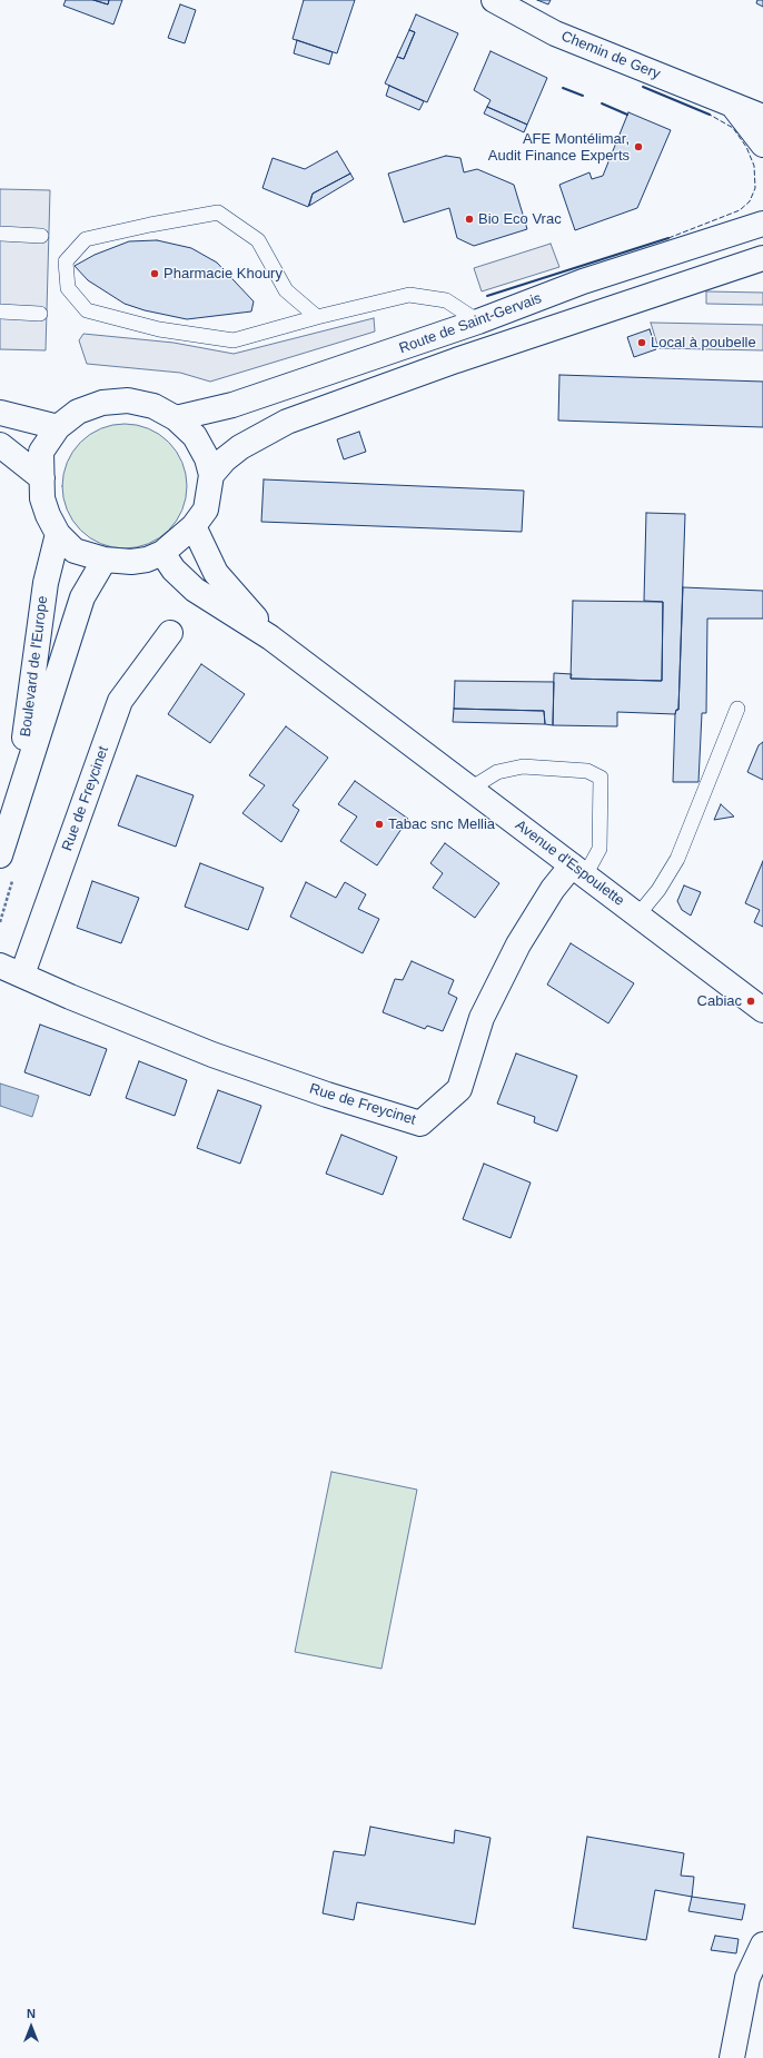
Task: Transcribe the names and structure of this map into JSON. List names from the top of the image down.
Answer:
{
  "streets": {
    "main road": [
      "Chemin de Gery",
      "Route de Saint-Gervais",
      "Boulevard de l'Europe",
      "Rue de Freycinet",
      "Avenue d'Espoulette"
    ]
  },
  "crossings": [
    ["Rue de Freycinet", "Avenue d'Espoulette"]
  ],
  "places": [
    "AFE Montélimar, Audit Finance Experts",
    "Bio Eco Vrac",
    "Pharmacie Khoury",
    "Local à poubelle",
    "Tabac snc Mellia",
    "Cabiac"
  ],
  "north": "top"
}
